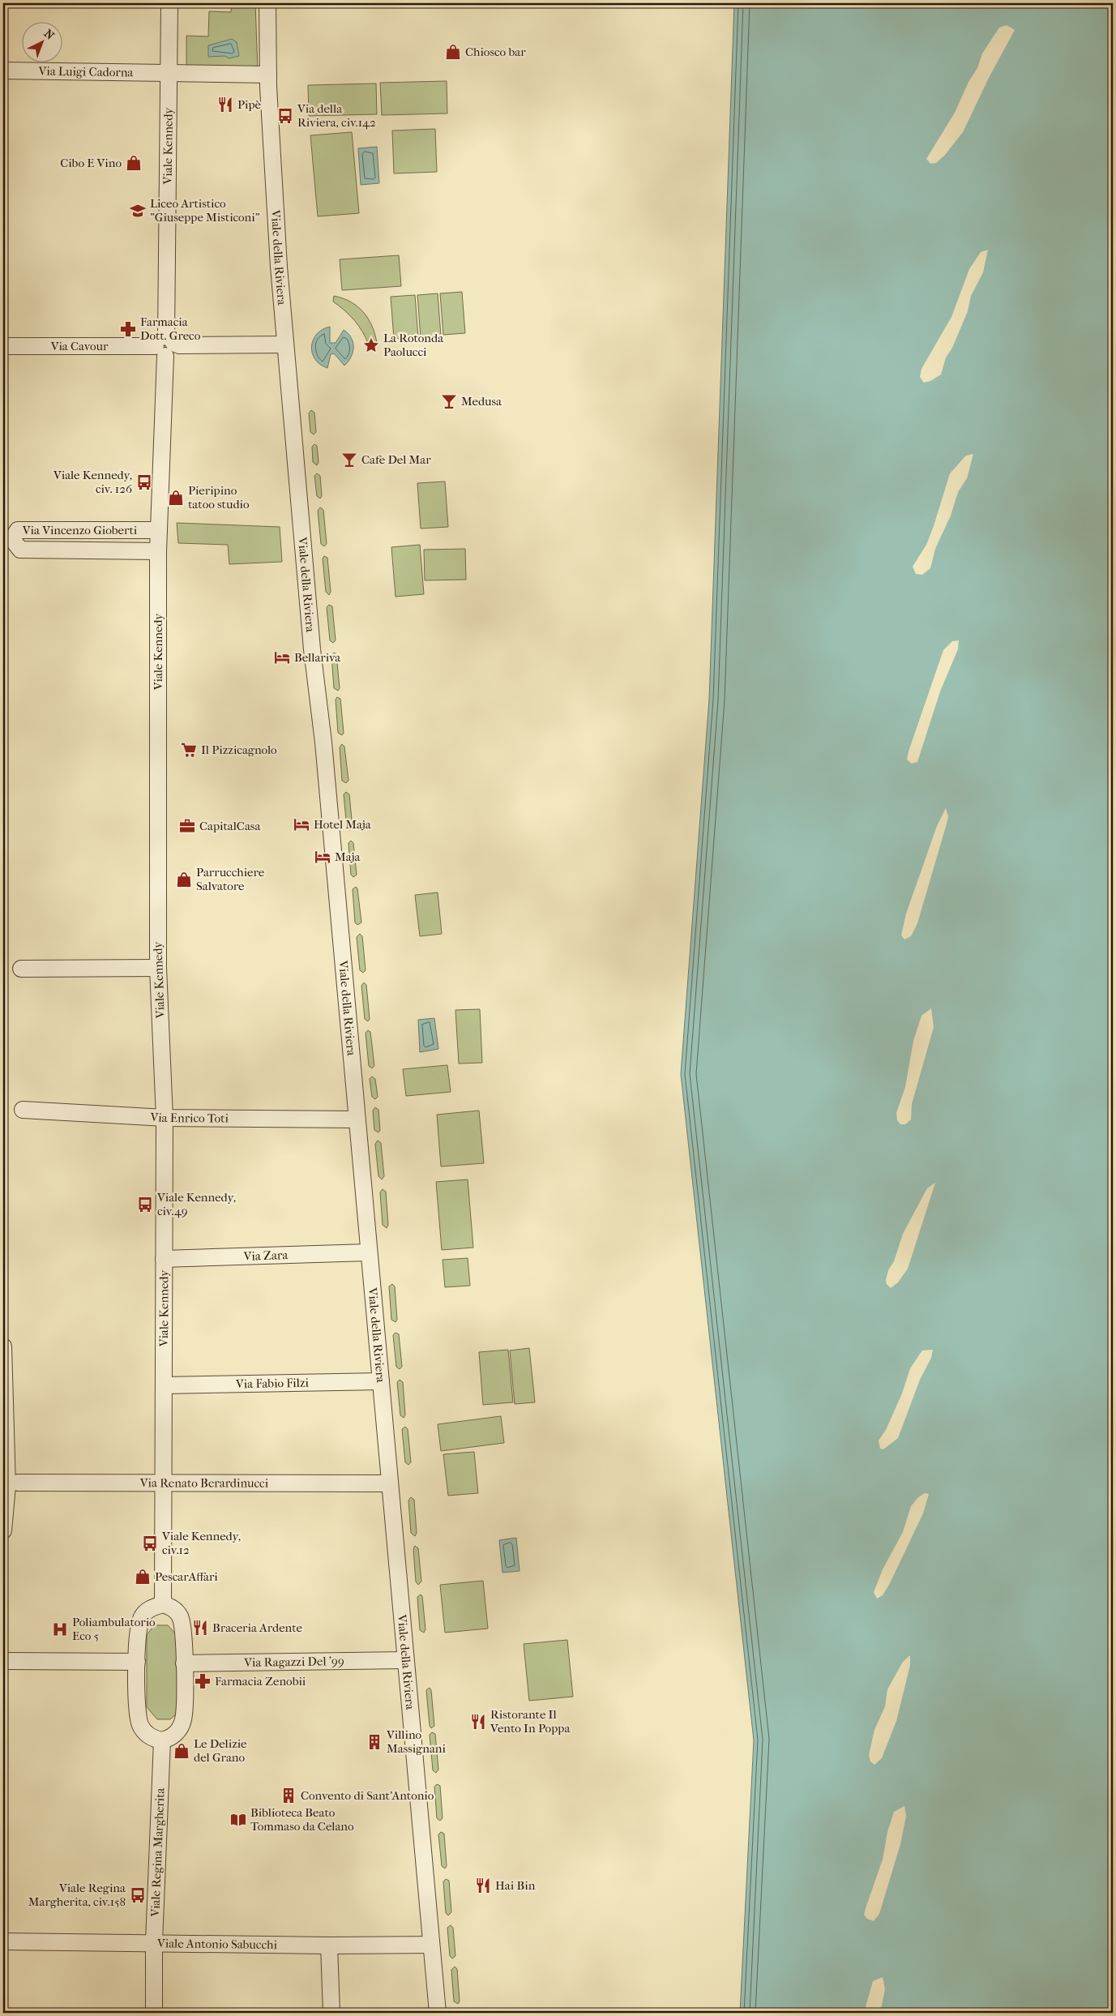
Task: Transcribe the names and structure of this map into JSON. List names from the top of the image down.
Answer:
{
  "streets": {
    "street": [
      "Via Luigi Cadorna",
      "Viale Kennedy",
      "Viale della Riviera",
      "Via Cavour",
      "Via Vincenzo Gioberti",
      "Via Enrico Toti",
      "Via Zara",
      "Via Fabio Filzi",
      "Via Renato Berardinucci",
      "Via Ragazzi Del '99",
      "Viale Regina Margherita",
      "Viale Antonio Sabucchi"
    ]
  },
  "crossings": [
    ["Via Luigi Cadorna", "Viale Kennedy"],
    ["Via Luigi Cadorna", "Viale della Riviera"],
    ["Viale Kennedy", "Via Cavour"],
    ["Viale Kennedy", "Via Vincenzo Gioberti"],
    ["Viale Kennedy", "Via Enrico Toti"],
    ["Viale Kennedy", "Via Zara"],
    ["Viale Kennedy", "Via Fabio Filzi"],
    ["Viale Kennedy", "Via Renato Berardinucci"],
    ["Viale della Riviera", "Via Cavour"],
    ["Viale della Riviera", "Via Enrico Toti"],
    ["Viale della Riviera", "Via Zara"],
    ["Viale della Riviera", "Via Fabio Filzi"],
    ["Viale della Riviera", "Via Renato Berardinucci"],
    ["Viale della Riviera", "Via Ragazzi Del '99"],
    ["Viale della Riviera", "Viale Antonio Sabucchi"],
    ["Viale Regina Margherita", "Viale Antonio Sabucchi"]
  ],
  "places": {
    "shop": [
      "Chiosco bar",
      "Cibo E Vino",
      "Pieripino tatoo studio",
      "Parrucchiere Salvatore",
      "PescarAffari",
      "Le Delizie del Grano"
    ],
    "restaurant": [
      "Pipè",
      "Braceria Ardente",
      "Ristorante Il Vento In Poppa",
      "Hai Bin"
    ],
    "bus stop": [
      "Via della Riviera, civ.142",
      "Viale Kennedy, civ. 126",
      "Viale Kennedy, civ.49",
      "Viale Kennedy, civ.12",
      "Viale Regina Margherita, civ.158"
    ],
    "school or university": ["Liceo Artistico \"Giuseppe Misticoni\""],
    "pharmacy": ["Farmacia Dott. Greco", "Farmacia Zenobii"],
    "place": ["La Rotonda Paolucci"],
    "bar": ["Medusa", "Cafe Del Mar"],
    "hotel": ["Bellariva", "Hotel Maja", "Maja"],
    "supermarket": ["Il Pizzicagnolo"],
    "office": ["CapitalCasa"],
    "hospital": ["Poliambulatorio Eco 5"],
    "building": ["Villino Massignani", "Convento di Sant'Antonio"],
    "library": ["Biblioteca Beato Tommaso da Celano"]
  },
  "north": "top right"
}
